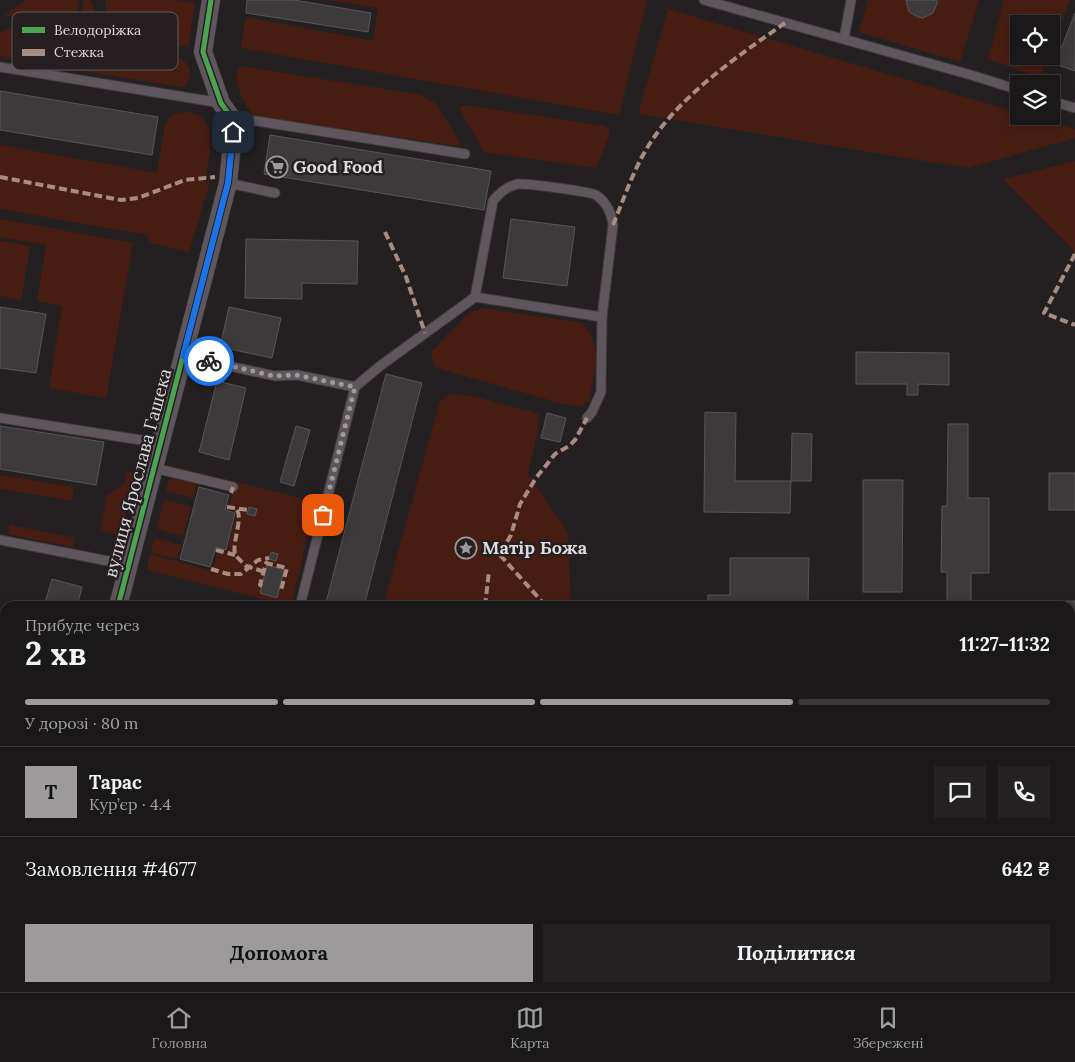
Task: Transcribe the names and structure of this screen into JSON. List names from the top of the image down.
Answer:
{
  "streets": {
    "street": ["вулиця Ярослава Гашека"]
  },
  "places": {
    "supermarket": ["Good Food"],
    "place": ["Матір Божа"]
  },
  "legend": ["Велодоріжка", "Стежка"],
  "page": {
    "heading": ["2 хв", "Прибуде через", "11:27–11:32"],
    "panel": [
      "Тарас",
      "Кур’єр · 4.4",
      "Замовлення #4677",
      "642 ₴"
    ],
    "bar": "У дорозі · 80 m",
    "round": "Т",
    "buttons": ["Допомога", "Поділитися"],
    "tabs": ["Головна", "Карта", "Збережені"]
  }
}
